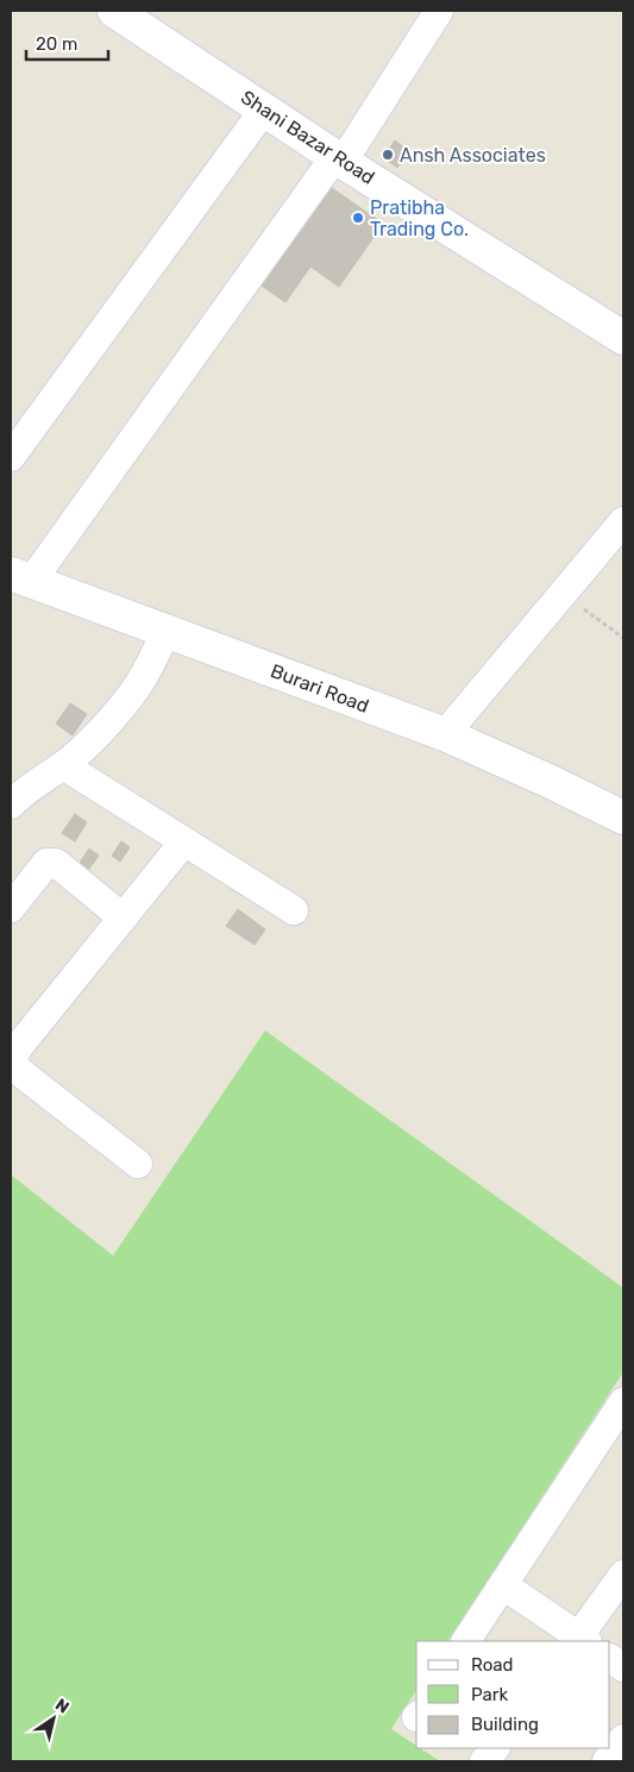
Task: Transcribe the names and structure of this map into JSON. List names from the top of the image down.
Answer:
{
  "streets": {
    "main road": ["Shani Bazar Road", "Burari Road"]
  },
  "places": ["Ansh Associates", "Pratibha Trading Co."],
  "legend": ["Road", "Park", "Building"],
  "scale_bar": "20 m",
  "north": "top right"
}
